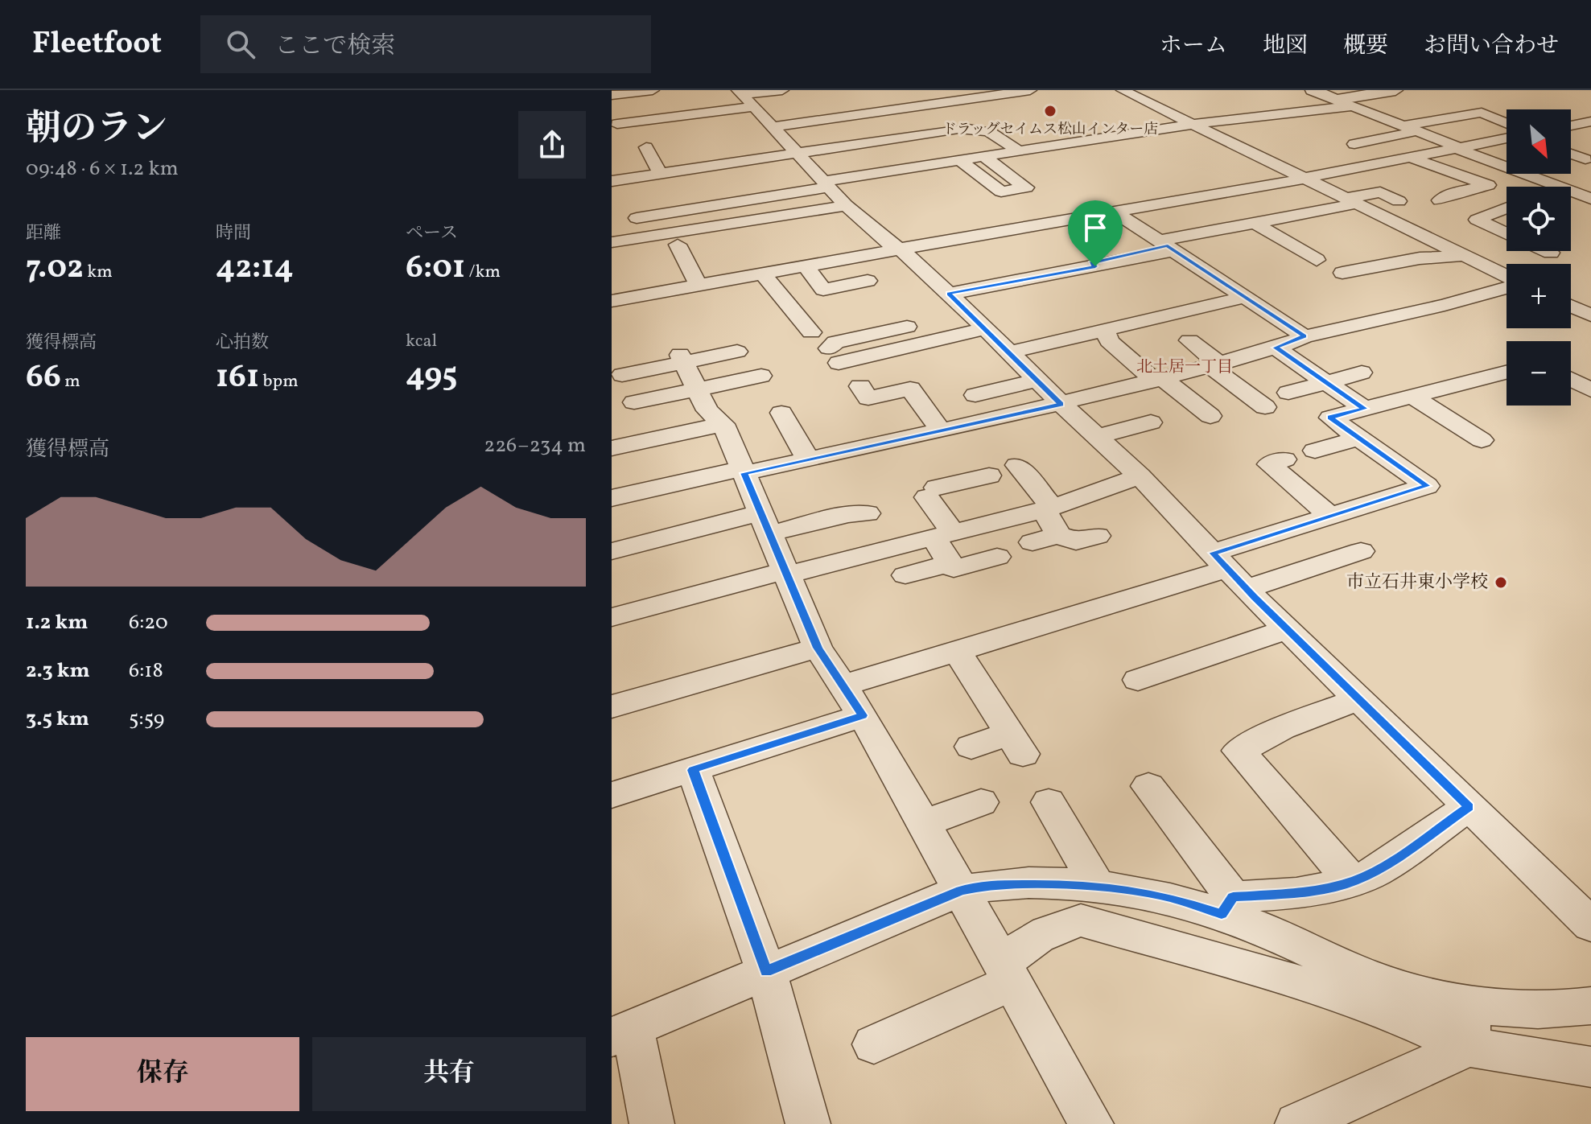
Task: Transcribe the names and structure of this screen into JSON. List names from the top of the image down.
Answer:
{
  "districts": ["北土居一丁目"],
  "places": ["ドラッグセイムス松山インター店", "市立石井東小学校"],
  "north": "bottom right",
  "page": {
    "header": "Fleetfoot",
    "search": "ここで検索",
    "nav": [
      "ホーム",
      "地図",
      "概要",
      "お問い合わせ"
    ],
    "heading": ["朝のラン", "09:48 · 6 × 1.2 km"],
    "map_buttons": ["+", "−"],
    "stats": [
      ["距離", "7.02 km"],
      ["時間", "42:14"],
      ["ペース", "6:01 /km"],
      ["獲得標高", "66 m"],
      ["心拍数", "161 bpm"],
      ["kcal", "495"]
    ],
    "chart": ["獲得標高", "226–234 m"],
    "list": [
      {
        "name": "1.2 km",
        "note": "6:20"
      },
      {
        "name": "2.3 km",
        "note": "6:18"
      },
      {
        "name": "3.5 km",
        "note": "5:59"
      }
    ],
    "buttons": ["保存", "共有"]
  }
}
